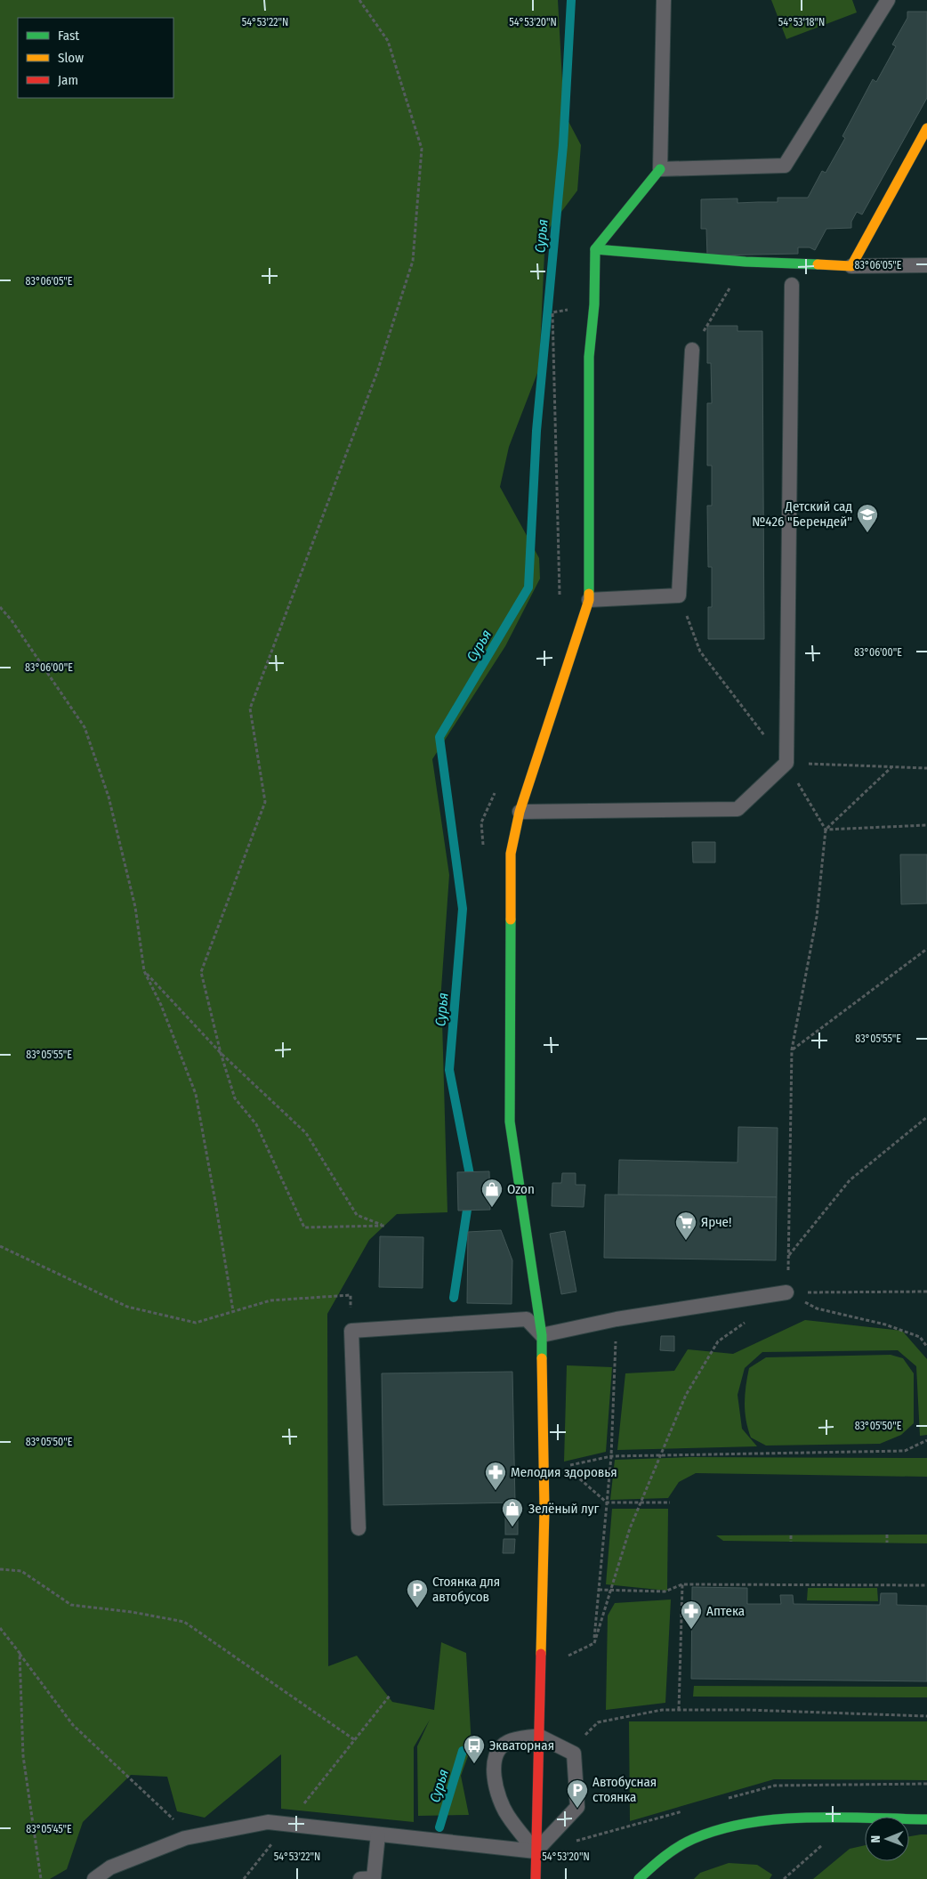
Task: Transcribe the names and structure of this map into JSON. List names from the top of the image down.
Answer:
{
  "water": ["Сурья"],
  "places": {
    "school or university": ["Детский сад №426 \"Берендей\""],
    "shop": ["Ozon", "Зелёный луг"],
    "supermarket": ["Ярче!"],
    "pharmacy": ["Мелодия здоровья", "Аптека"],
    "parking": ["Стоянка для автобусов", "Автобусная стоянка"],
    "bus stop": ["Экваторная"]
  },
  "legend": ["Fast", "Slow", "Jam"],
  "north": "left",
  "coordinates": [
    "54°53'22\"N",
    "54°53'20\"N",
    "54°53'18\"N",
    "83°06'05\"E",
    "83°06'00\"E",
    "83°05'55\"E",
    "83°05'50\"E",
    "83°05'45\"E"
  ]
}
